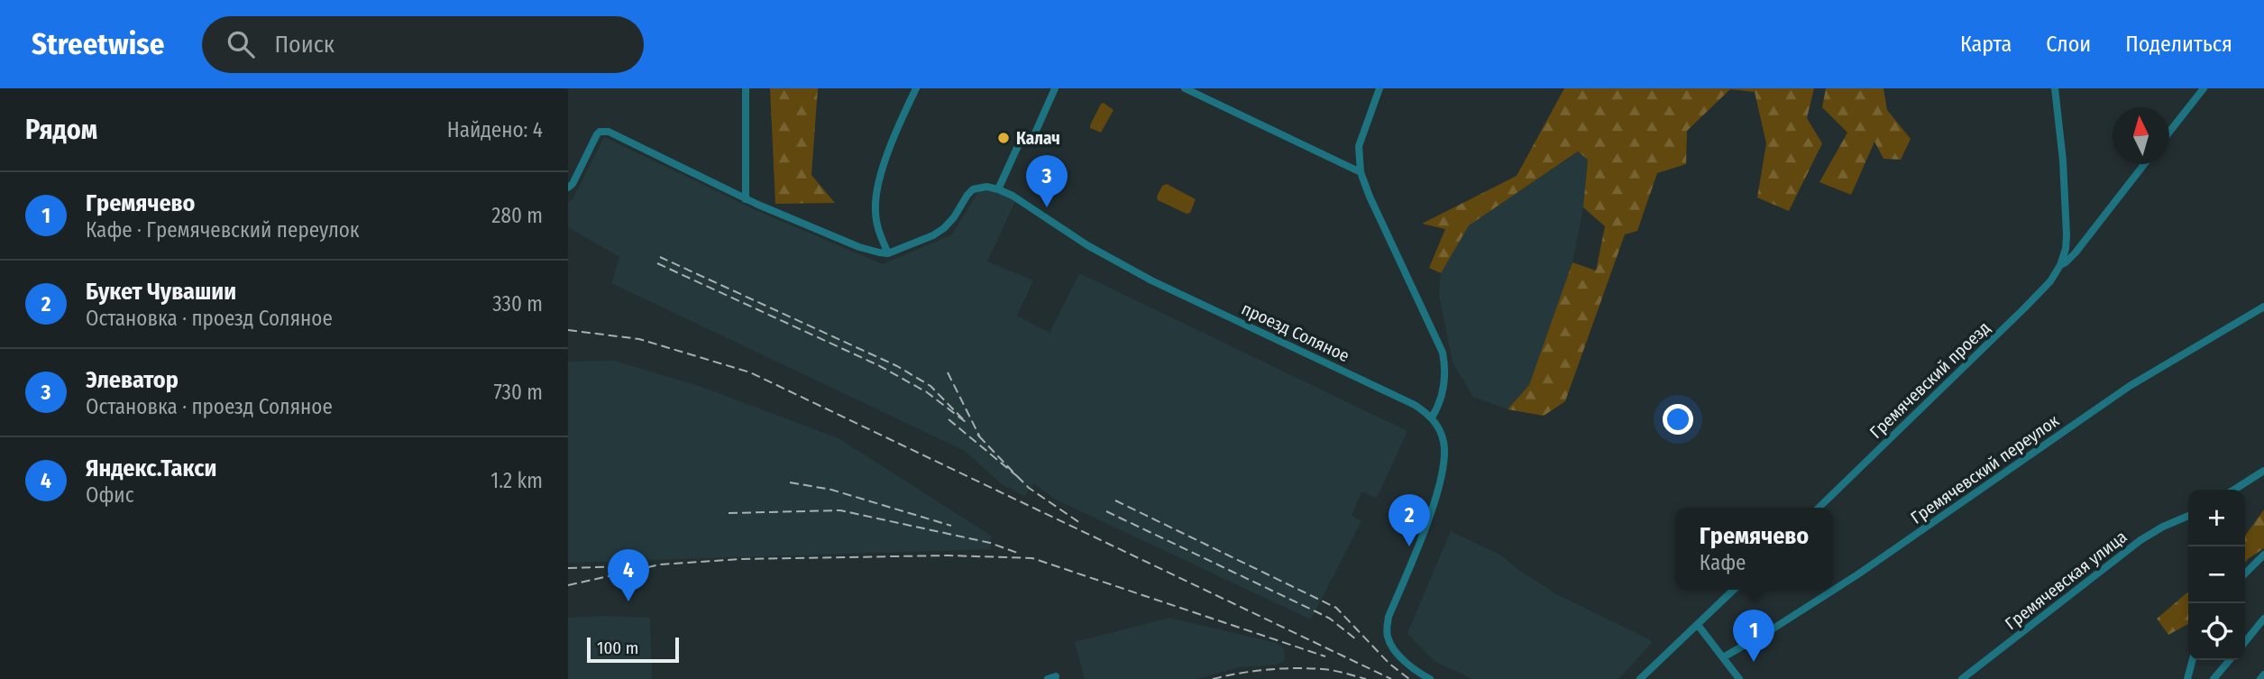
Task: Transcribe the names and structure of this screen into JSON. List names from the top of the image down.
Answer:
{
  "streets": {
    "street": [
      "проезд Соляное",
      "Гремячевский проезд",
      "Гремячевский переулок",
      "Гремячевская улица"
    ]
  },
  "places": ["Калач"],
  "scale_bar": "100 m",
  "north": "top",
  "page": {
    "header": "Streetwise",
    "search": "Поиск",
    "nav": ["Карта", "Слои", "Поделиться"],
    "heading": ["Рядом", "Найдено: 4"],
    "pins": [
      "3",
      "2",
      "4",
      "1"
    ],
    "list": [
      {
        "mark": "1",
        "name": "Гремячево",
        "note": "Кафе · Гремячевский переулок",
        "value": "280 m"
      },
      {
        "mark": "2",
        "name": "Букет Чувашии",
        "note": "Остановка · проезд Соляное",
        "value": "330 m"
      },
      {
        "mark": "3",
        "name": "Элеватор",
        "note": "Остановка · проезд Соляное",
        "value": "730 m"
      },
      {
        "mark": "4",
        "name": "Яндекс.Такси",
        "note": "Офис",
        "value": "1.2 km"
      }
    ],
    "map_buttons": ["+", "−"],
    "popup": ["Гремячево", "Кафе"],
    "scale": "100 m"
  }
}
